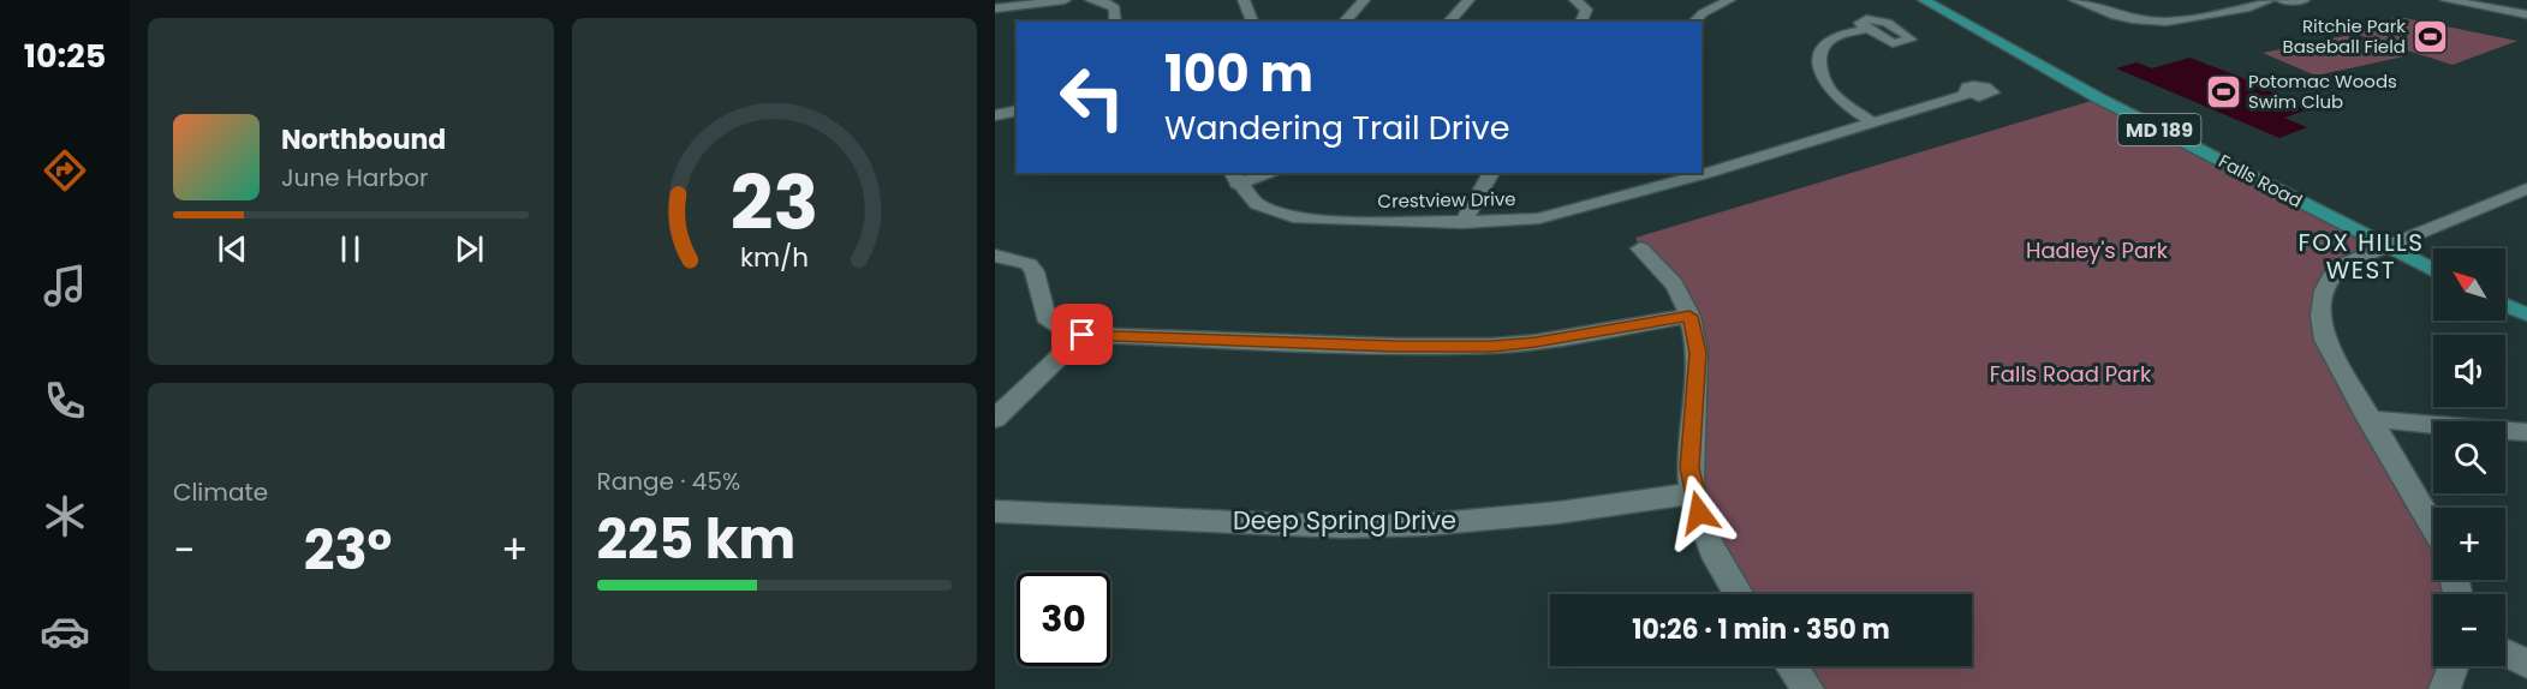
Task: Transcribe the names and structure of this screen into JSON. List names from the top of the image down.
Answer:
{
  "streets": {
    "main road": ["MD 189", "Falls Road"],
    "street": ["Crestview Drive", "Deep Spring Drive"]
  },
  "districts": ["FOX HILLS WEST"],
  "parks": ["Hadley's Park", "Falls Road Park"],
  "places": {
    "sports": ["Ritchie Park Baseball Field", "Potomac Woods Swim Club"]
  },
  "north": "top left",
  "page": {
    "tabs": "10:25",
    "turn": ["100 m", "Wandering Trail Drive"],
    "song": ["Northbound", "June Harbor"],
    "map_buttons": ["+", "−"],
    "tile": [
      "Climate",
      ["Range · 45%", "225 km"]
    ],
    "heat": ["−", "23°", "+"],
    "limit": "30",
    "trip": "10:26 · 1 min · 350 m",
    "gauge": ["23", "km/h"]
  }
}
